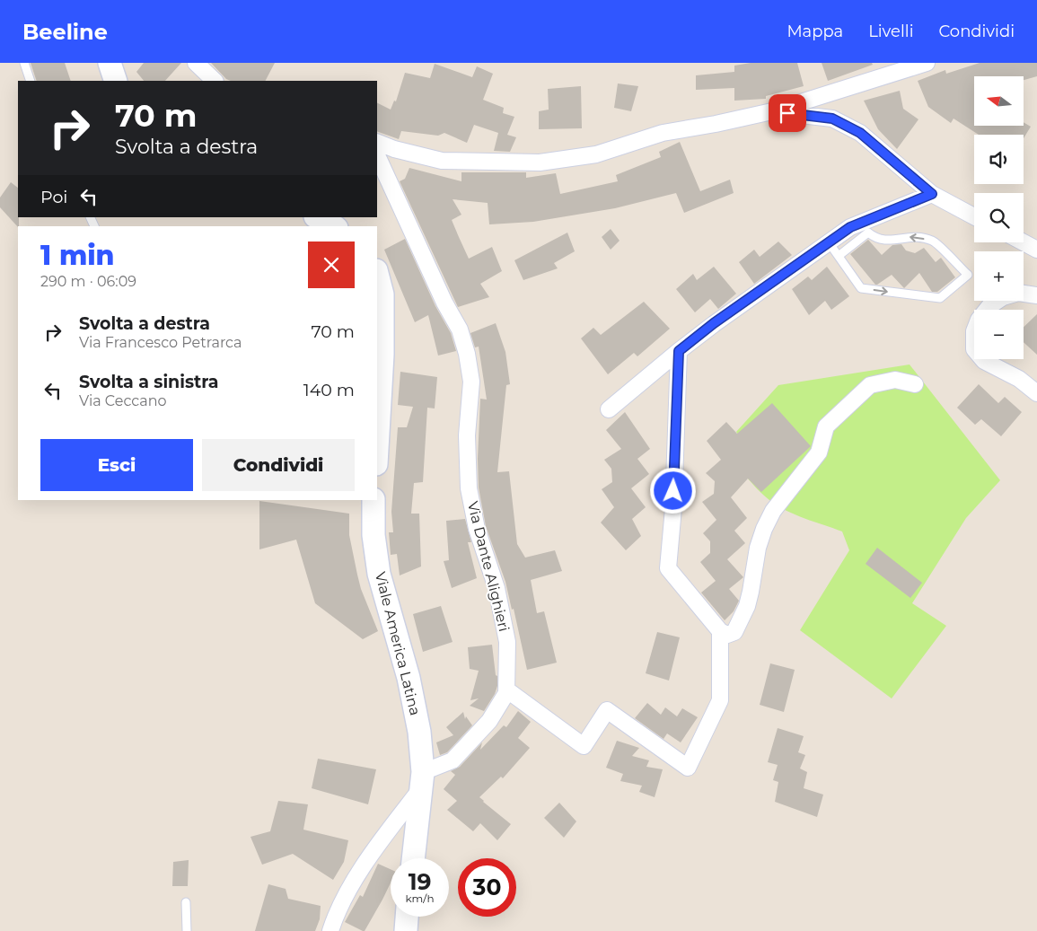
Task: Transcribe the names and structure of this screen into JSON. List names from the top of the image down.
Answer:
{
  "streets": {
    "main road": ["Viale America Latina"],
    "street": ["Via Dante Alighieri"]
  },
  "crossings": [
    ["Via Dante Alighieri", "Viale America Latina"]
  ],
  "north": "left",
  "page": {
    "header": "Beeline",
    "nav": ["Mappa", "Livelli", "Condividi"],
    "map_buttons": ["+", "−"],
    "turn": ["70 m", "Svolta a destra"],
    "then": "Poi",
    "heading": ["1 min", "290 m · 06:09"],
    "list": [
      {
        "name": "Svolta a destra",
        "note": "Via Francesco Petrarca",
        "value": "70 m"
      },
      {
        "name": "Svolta a sinistra",
        "note": "Via Ceccano",
        "value": "140 m"
      }
    ],
    "buttons": ["Esci", "Condividi"],
    "speed": "19 km/h",
    "limit": "30"
  }
}
